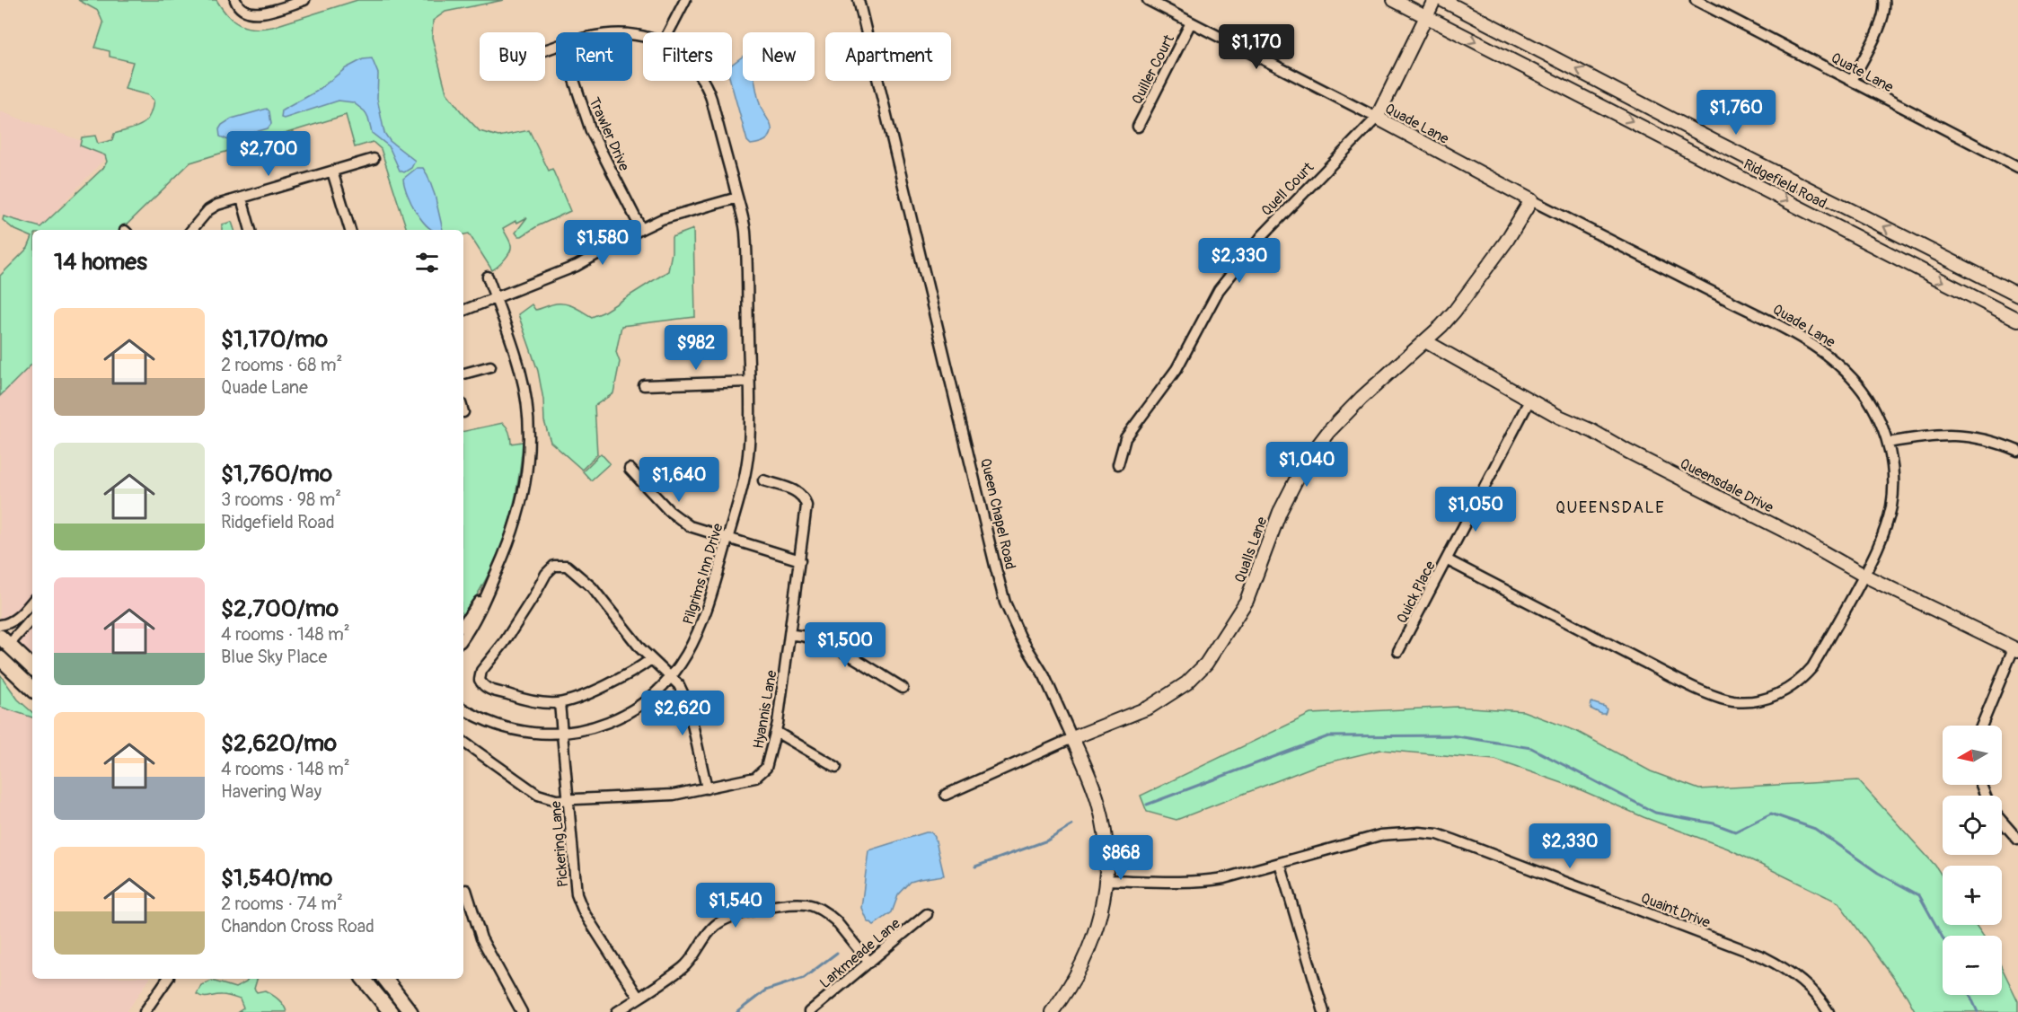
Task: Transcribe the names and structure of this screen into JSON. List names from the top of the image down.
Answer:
{
  "streets": {
    "street": [
      "Quiller Court",
      "Quate Lane",
      "Quade Lane",
      "Trawler Drive",
      "Ridgefield Road",
      "Quell Court",
      "Queensdale Drive",
      "Queen Chapel Road",
      "Qualls Lane",
      "Pilgrims Inn Drive",
      "Quick Place",
      "Hyannis Lane",
      "Pickering Lane",
      "Quaint Drive",
      "Larkmeade Lane"
    ]
  },
  "crossings": [
    ["Quiller Court", "Quade Lane"],
    ["Quade Lane", "Quell Court"],
    ["Quade Lane", "Queensdale Drive"],
    ["Quade Lane", "Qualls Lane"],
    ["Quade Lane", "Quick Place"],
    ["Ridgefield Road", "Quell Court"],
    ["Queensdale Drive", "Qualls Lane"],
    ["Queensdale Drive", "Quick Place"],
    ["Queen Chapel Road", "Qualls Lane"],
    ["Queen Chapel Road", "Quaint Drive"],
    ["Pilgrims Inn Drive", "Pickering Lane"],
    ["Hyannis Lane", "Pickering Lane"]
  ],
  "districts": ["QUEENSDALE"],
  "north": "left",
  "page": {
    "price": [
      "$1,170",
      "$1,760",
      "$2,700",
      "$1,580",
      "$2,330",
      "$982",
      "$1,040",
      "$1,640",
      "$1,050",
      "$1,500",
      "$2,620",
      "$2,330",
      "$868",
      "$1,540"
    ],
    "chip": [
      "Buy",
      "Rent",
      "Filters",
      "New",
      "Apartment"
    ],
    "heading": "14 homes",
    "list": [
      {
        "name": "$1,170/mo",
        "note": "2 rooms · 68 m² · Quade Lane"
      },
      {
        "name": "$1,760/mo",
        "note": "3 rooms · 98 m² · Ridgefield Road"
      },
      {
        "name": "$2,700/mo",
        "note": "4 rooms · 148 m² · Blue Sky Place"
      },
      {
        "name": "$2,620/mo",
        "note": "4 rooms · 148 m² · Havering Way"
      },
      {
        "name": "$1,540/mo",
        "note": "2 rooms · 74 m² · Chandon Cross Road"
      }
    ],
    "map_buttons": ["+", "−"]
  }
}
